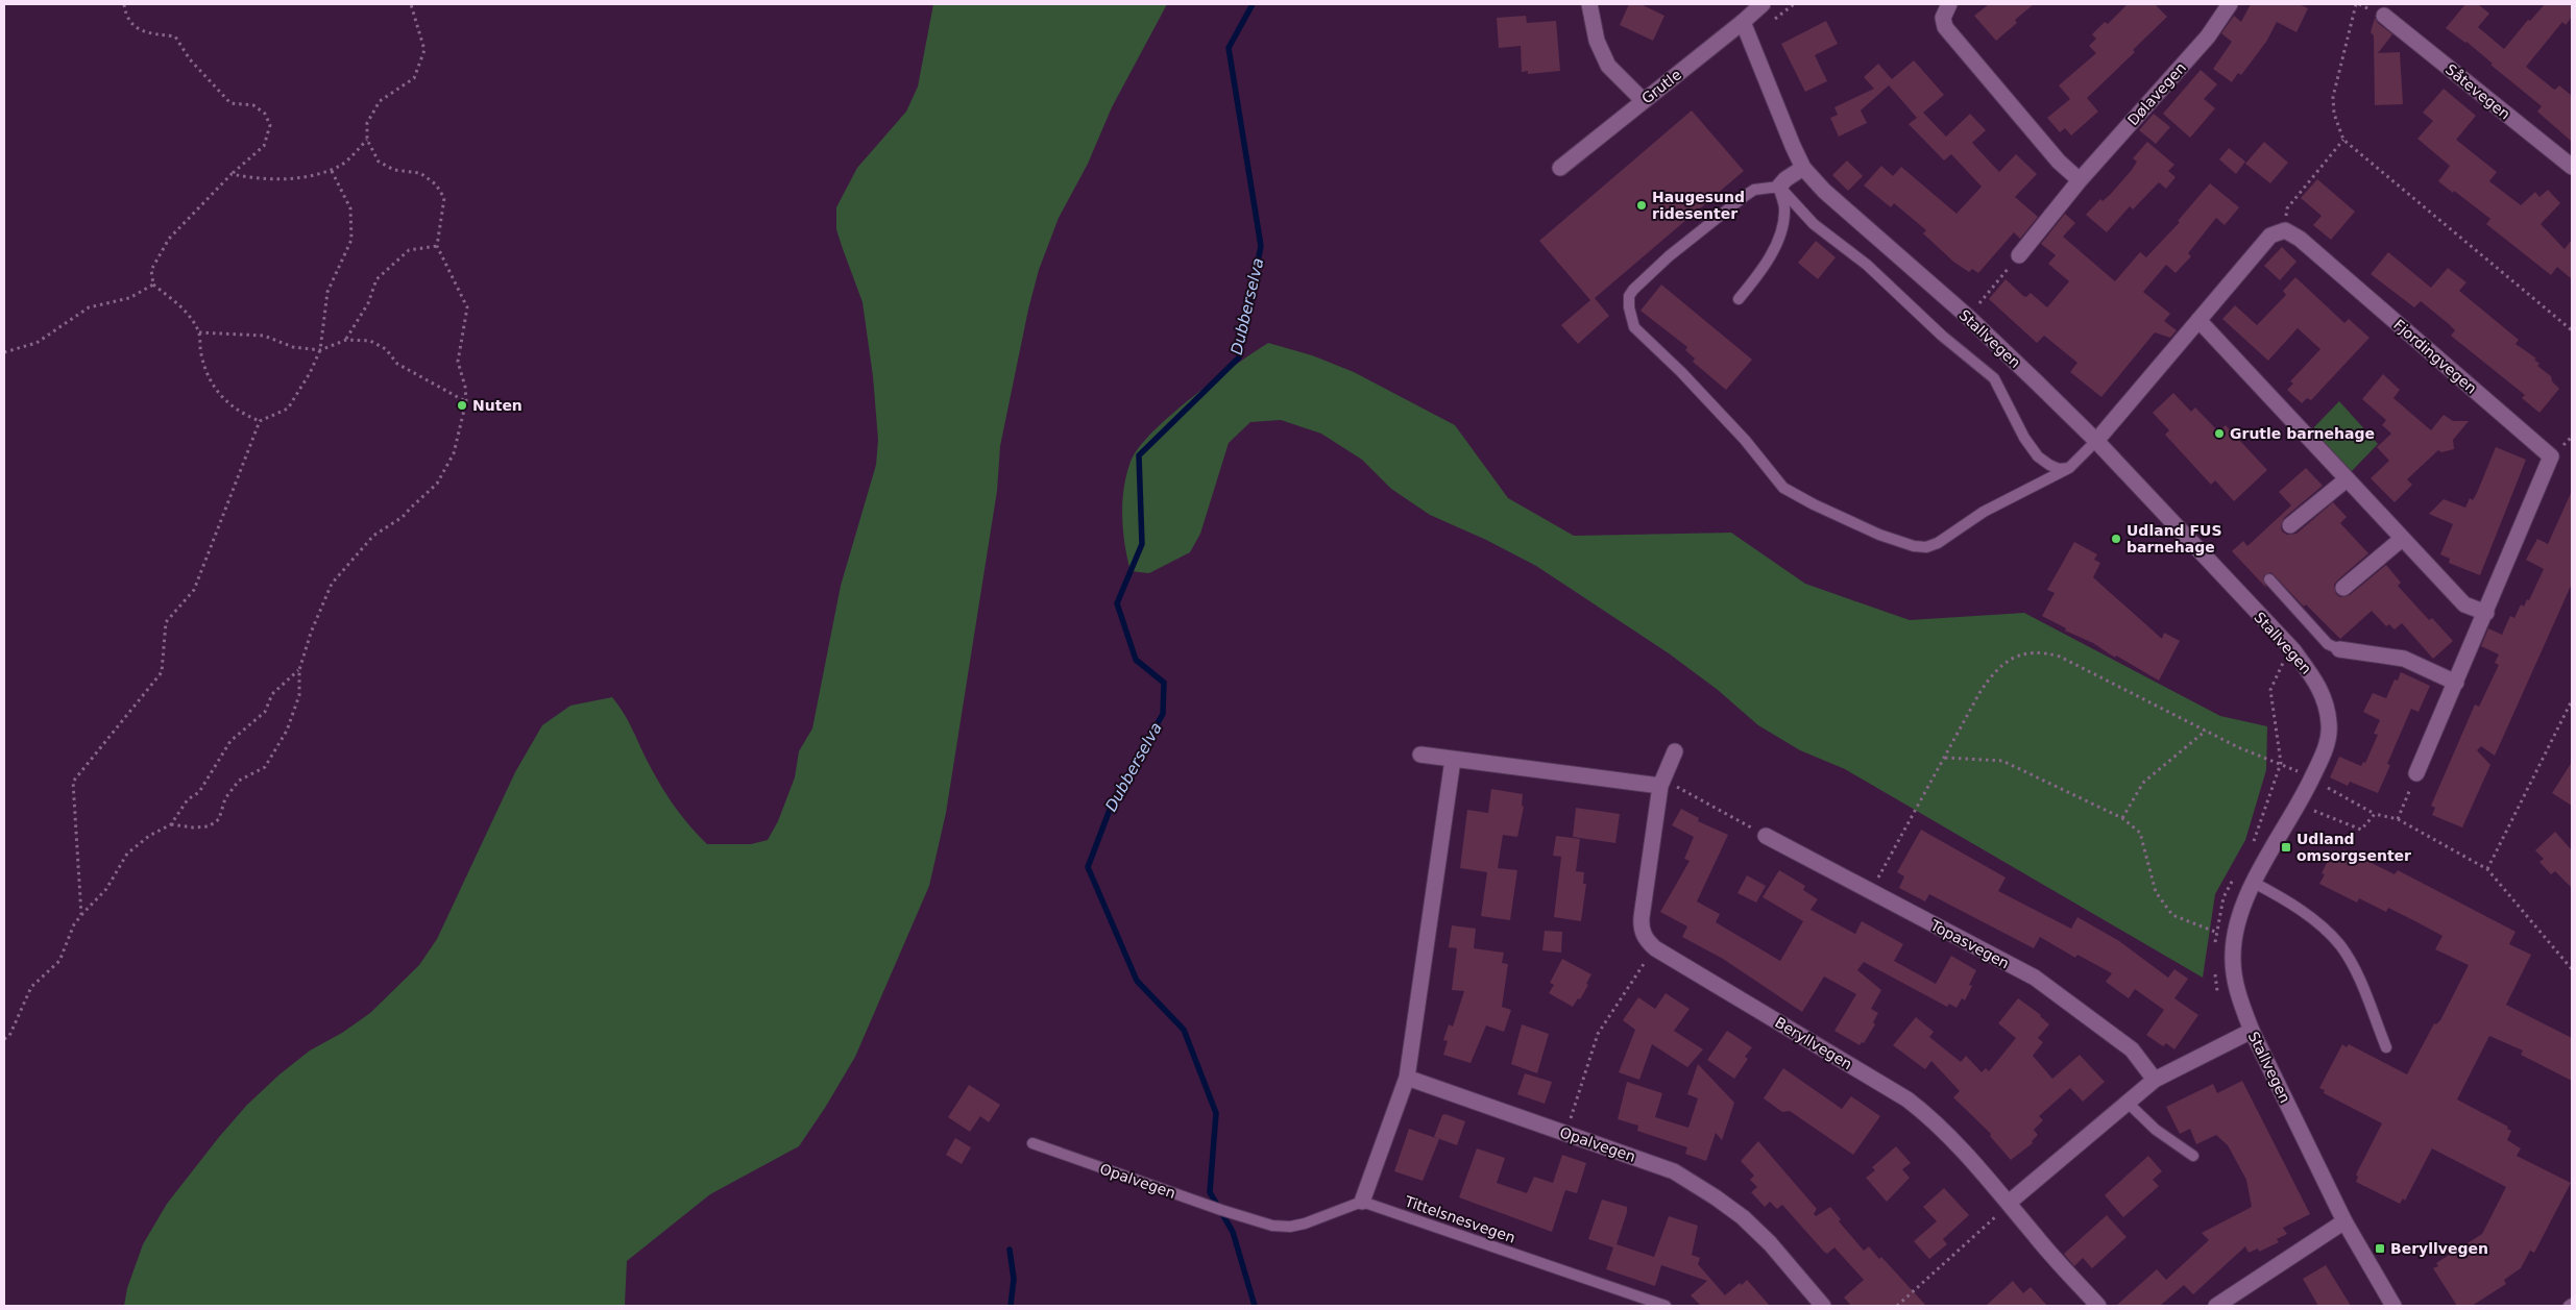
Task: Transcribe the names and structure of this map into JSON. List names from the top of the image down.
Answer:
{
  "streets": {
    "street": [
      "Grutle",
      "Såtevegen",
      "Dølavegen",
      "Stallvegen",
      "Fjordingvegen",
      "Topasvegen",
      "Beryllvegen",
      "Opalvegen"
    ],
    "lane": ["Tittelsnesvegen"]
  },
  "crossings": [
    ["Grutle", "Stallvegen"],
    ["Opalvegen", "Tittelsnesvegen"]
  ],
  "water": ["Dubberselva"],
  "places": {
    "other": [
      "Haugesund ridesenter",
      "Nuten",
      "Grutle barnehage",
      "Udland FUS barnehage"
    ],
    "transit": ["Udland omsorgsenter", "Beryllvegen"]
  }
}
